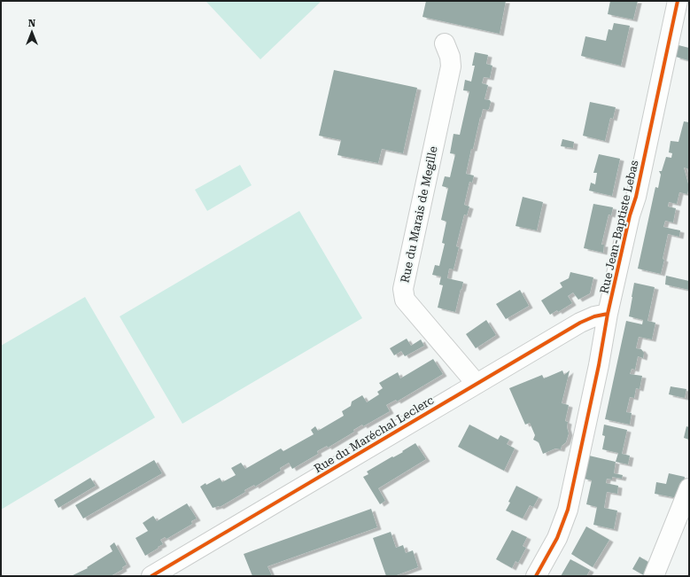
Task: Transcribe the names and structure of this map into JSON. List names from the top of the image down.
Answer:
{
  "streets": {
    "street": ["Rue du Marais de Megille", "Rue Jean-Baptiste Lebas", "Rue du Maréchal Leclerc"]
  },
  "crossings": [
    ["Rue du Marais de Megille", "Rue du Maréchal Leclerc"],
    ["Rue Jean-Baptiste Lebas", "Rue du Maréchal Leclerc"]
  ],
  "north": "top"
}
